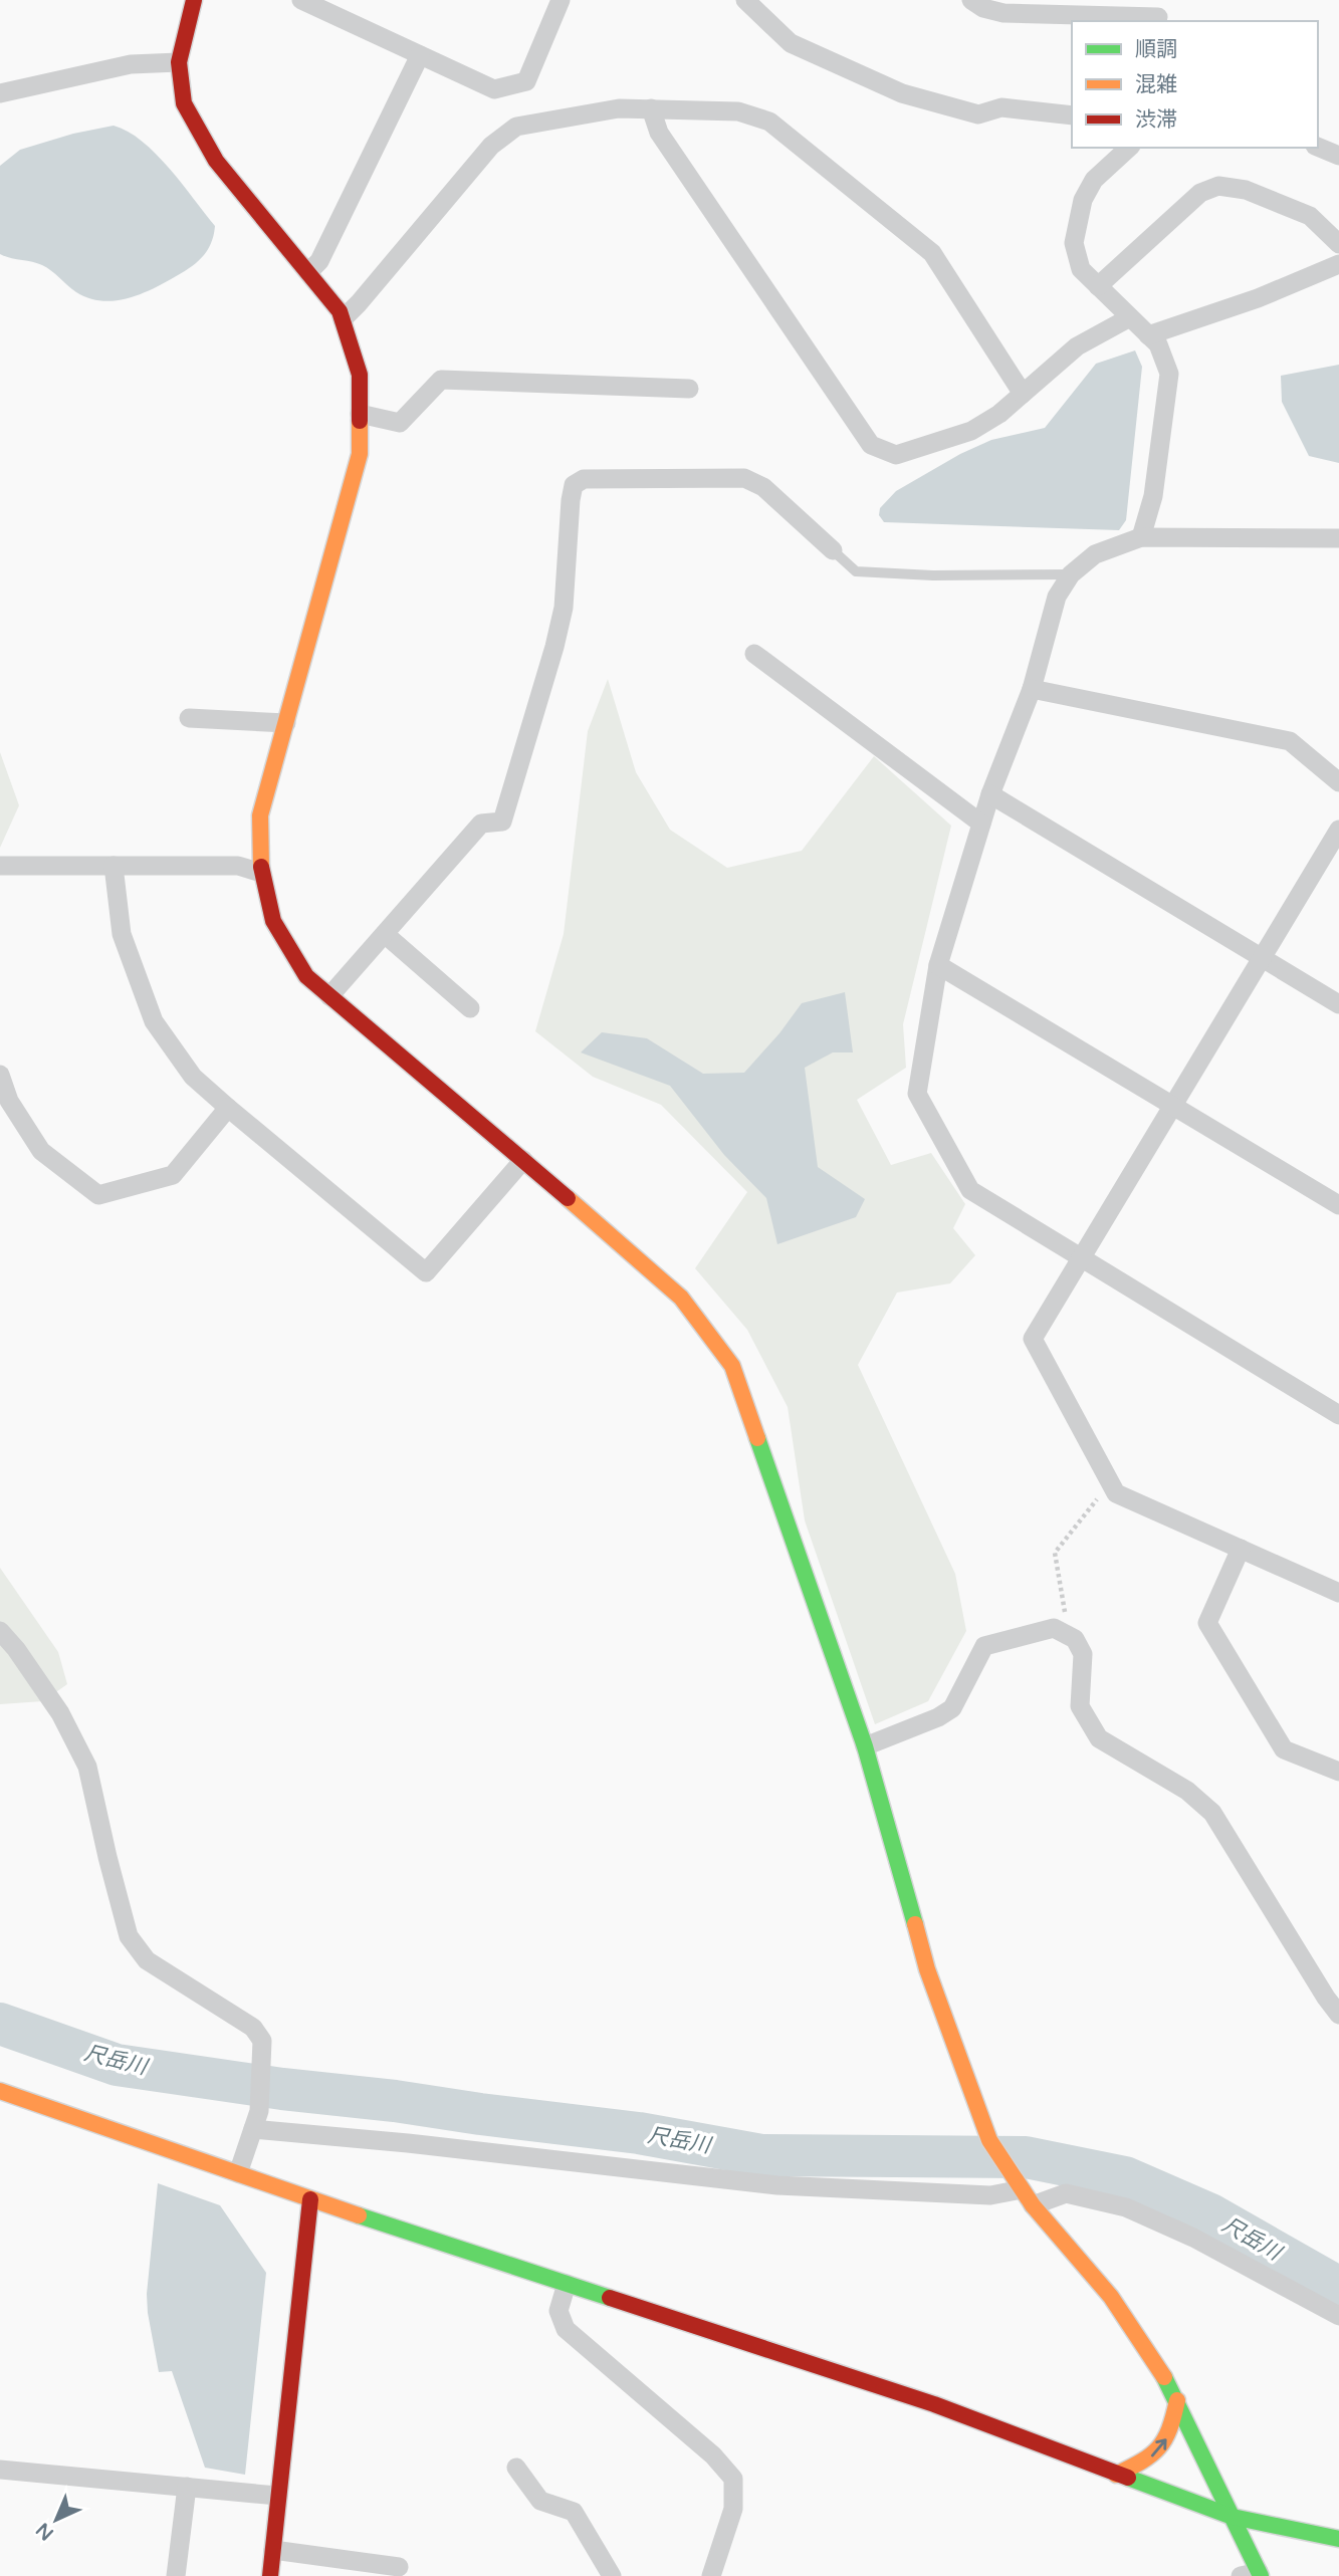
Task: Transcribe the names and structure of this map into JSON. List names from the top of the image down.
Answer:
{
  "water": ["尺岳川"],
  "legend": ["順調", "混雑", "渋滞"],
  "north": "bottom left"
}
